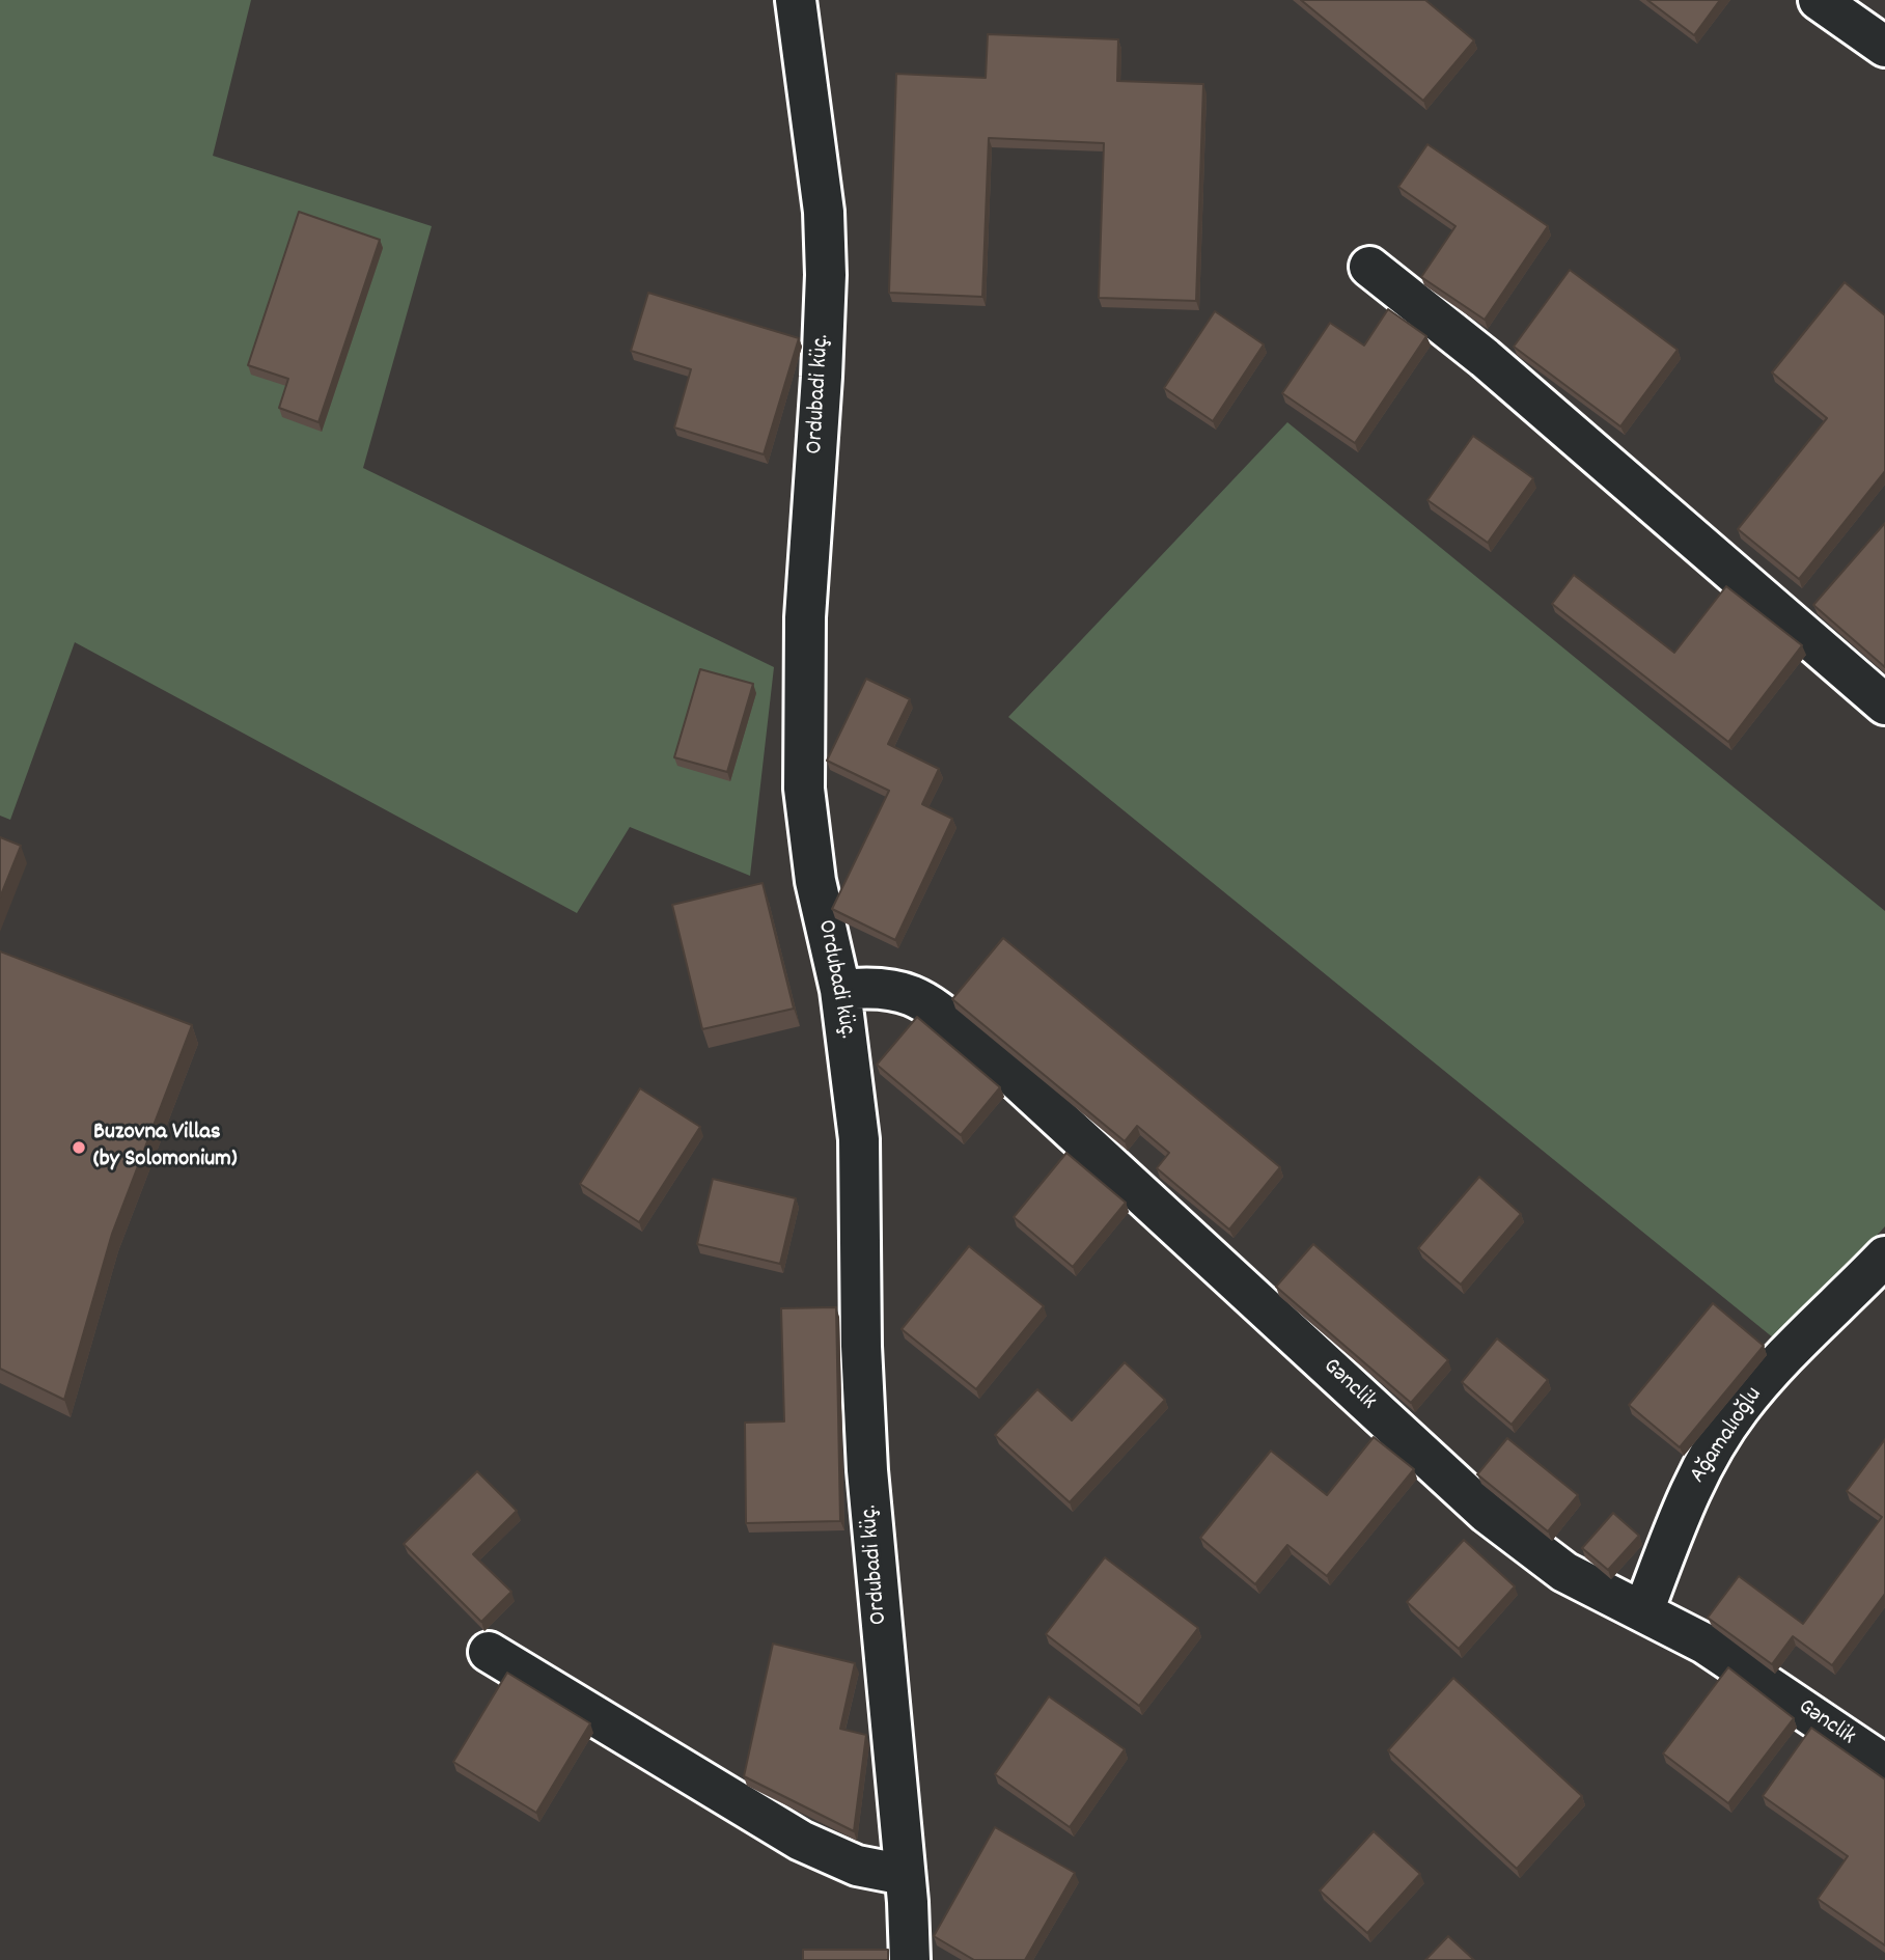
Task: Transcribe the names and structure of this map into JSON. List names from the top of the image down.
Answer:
{
  "streets": {
    "street": ["Ordubadi küç.", "Gənclik", "Ağamalıoğlu"]
  },
  "crossings": [
    ["Ordubadi küç.", "Gənclik"],
    ["Gənclik", "Ağamalıoğlu"]
  ],
  "places": ["Buzovna Villas (by Solomonium)"]
}
